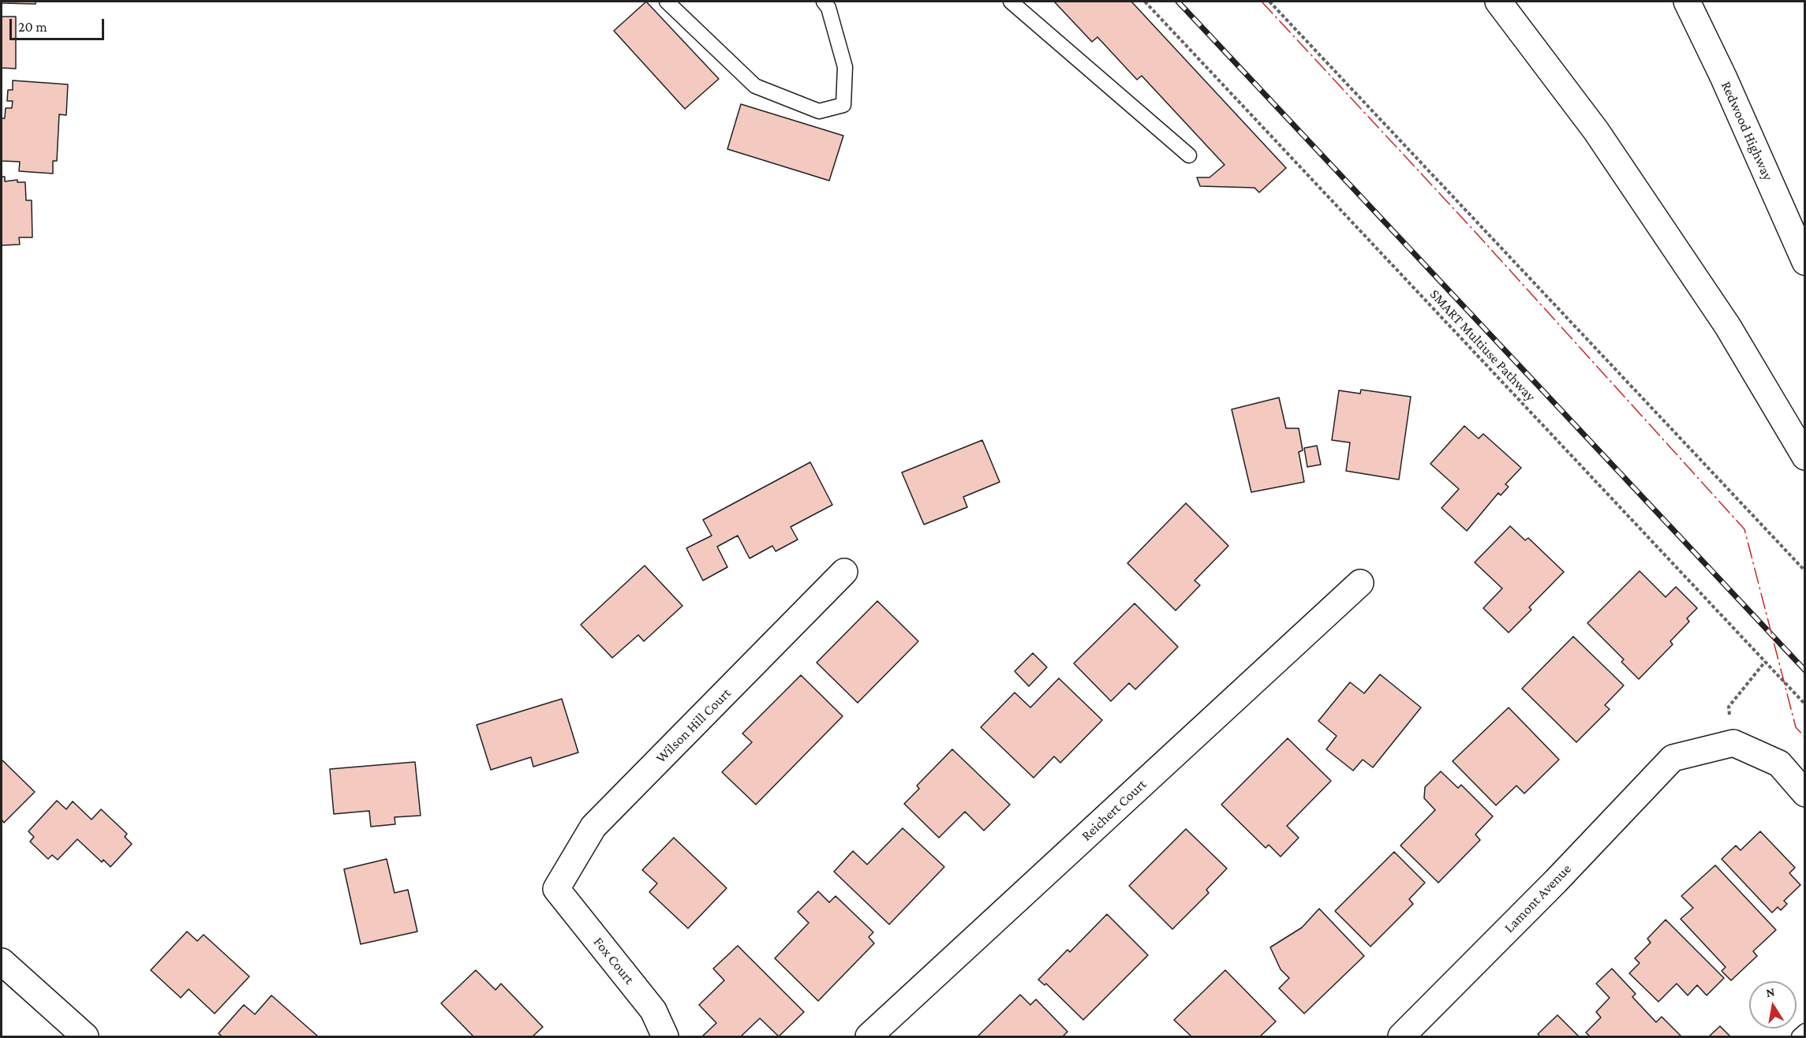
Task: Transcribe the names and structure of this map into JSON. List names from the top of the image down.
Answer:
{
  "streets": {
    "main road": [
      "Redwood Highway",
      "Wilson Hill Court",
      "Reichert Court",
      "Lamont Avenue",
      "Fox Court"
    ],
    "path": ["SMART Multiuse Pathway"]
  },
  "crossings": [
    ["Wilson Hill Court", "Fox Court"]
  ],
  "scale_bar": "20 m",
  "north": "top"
}
